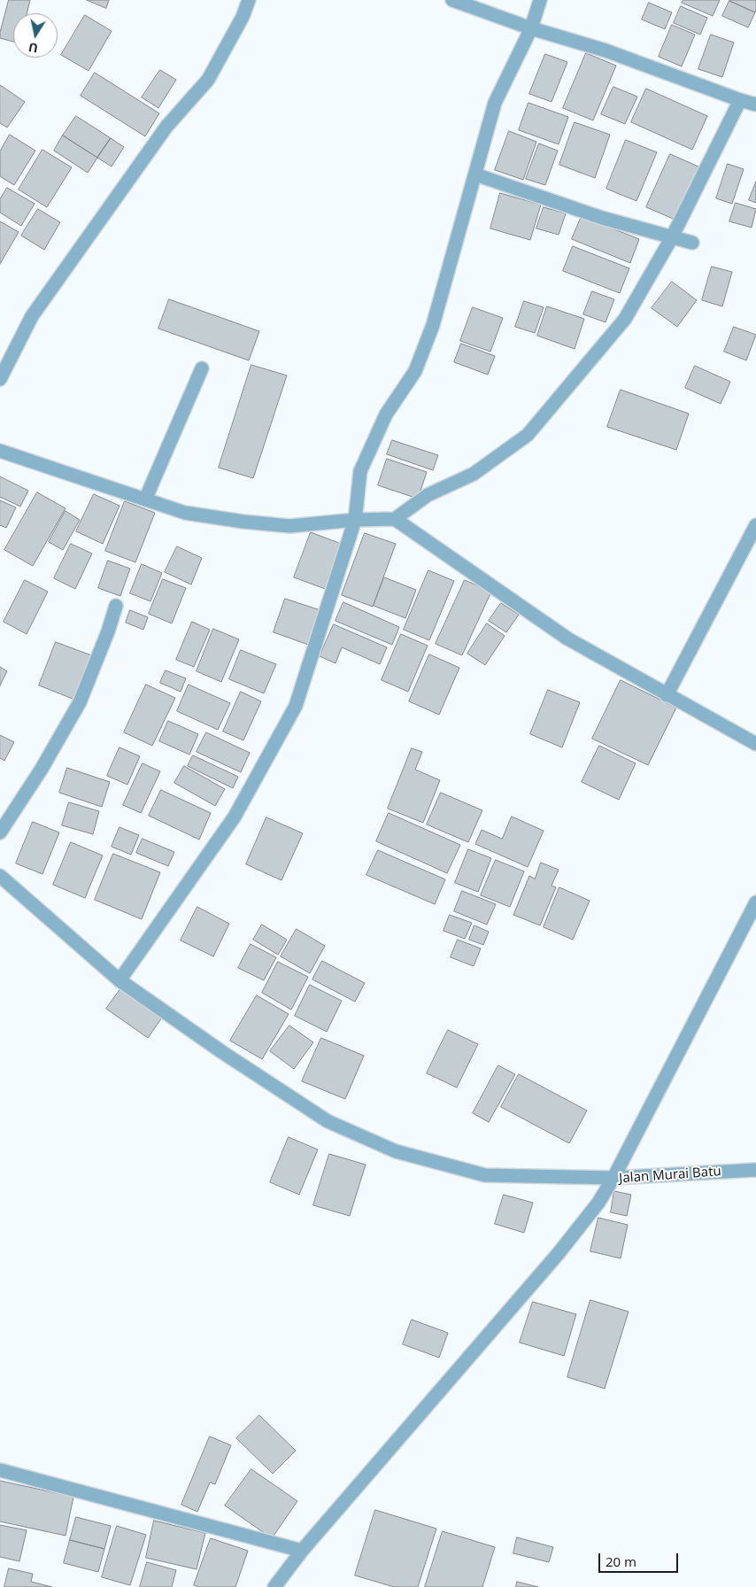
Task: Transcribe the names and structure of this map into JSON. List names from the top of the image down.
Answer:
{
  "streets": {
    "street": ["Jalan Murai Batu"]
  },
  "scale_bar": "20 m",
  "north": "bottom"
}
